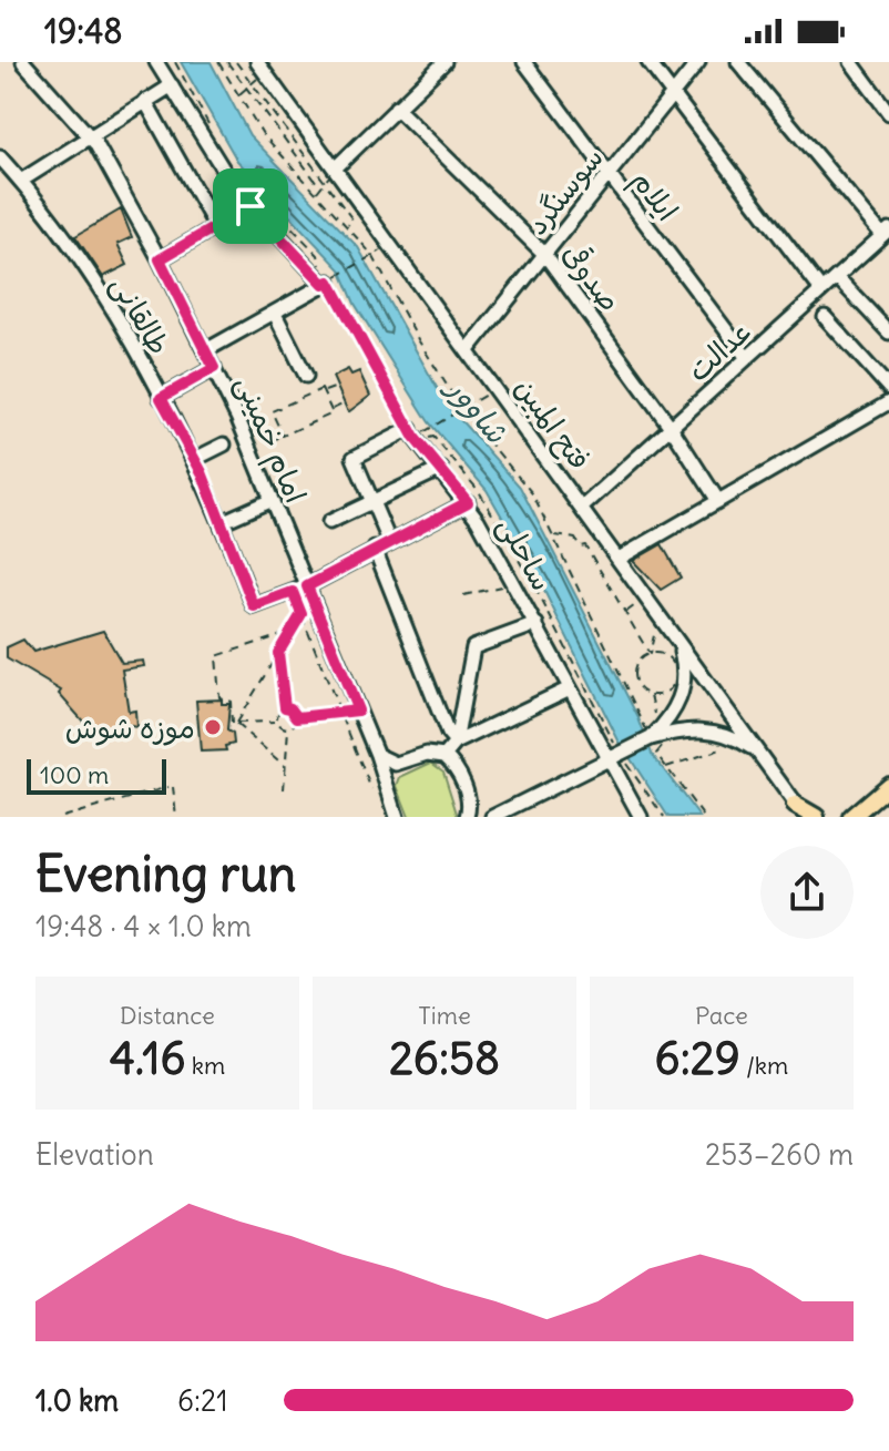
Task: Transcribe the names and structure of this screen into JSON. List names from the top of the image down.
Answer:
{
  "streets": {
    "street": [
      "سوسنگرد",
      "ایلام",
      "صدوقی",
      "طالقانی",
      "عدالت",
      "فتح المبین",
      "امام خمینی",
      "ساحلی"
    ]
  },
  "crossings": [
    ["سوسنگرد", "ایلام"],
    ["سوسنگرد", "صدوقی"],
    ["سوسنگرد", "فتح المبین"],
    ["ایلام", "عدالت"],
    ["صدوقی", "عدالت"],
    ["طالقانی", "امام خمینی"],
    ["طالقانی", "ساحلی"],
    ["عدالت", "فتح المبین"]
  ],
  "water": ["شاوور"],
  "places": ["موزه شوش"],
  "scale_bar": "100 m",
  "page": {
    "status": "19:48",
    "scale": "100 m",
    "heading": ["Evening run", "19:48 · 4 × 1.0 km"],
    "stats": [
      ["Distance", "4.16 km"],
      ["Time", "26:58"],
      ["Pace", "6:29 /km"]
    ],
    "chart": ["Elevation", "253–260 m"],
    "list": [
      {
        "name": "1.0 km",
        "note": "6:21"
      }
    ]
  }
}
